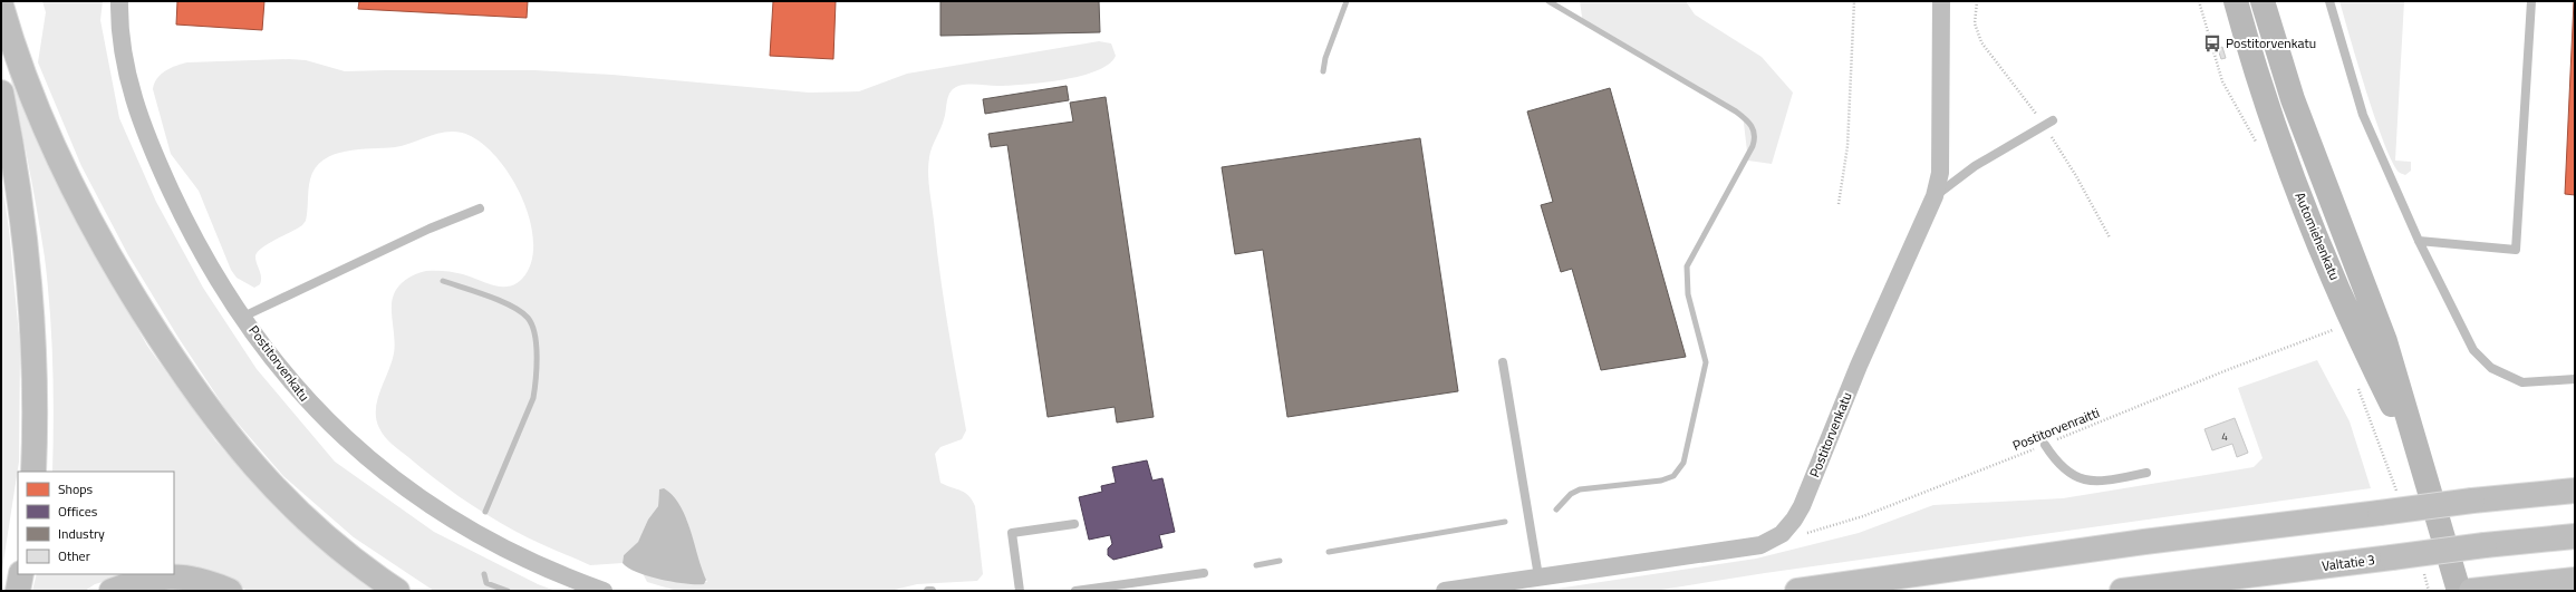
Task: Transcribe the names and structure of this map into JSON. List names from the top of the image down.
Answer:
{
  "streets": {
    "highway": ["Valtatie 3"],
    "main road": ["Automiehenkatu"],
    "street": ["Postitorvenkatu"],
    "path": ["Postitorvenraitti"]
  },
  "crossings": [
    ["Postitorvenkatu", "Postitorvenraitti"]
  ],
  "places": {
    "bus stop": ["Postitorvenkatu"]
  },
  "house_numbers": ["4"],
  "legend": [
    "Shops",
    "Offices",
    "Industry",
    "Other"
  ]
}
